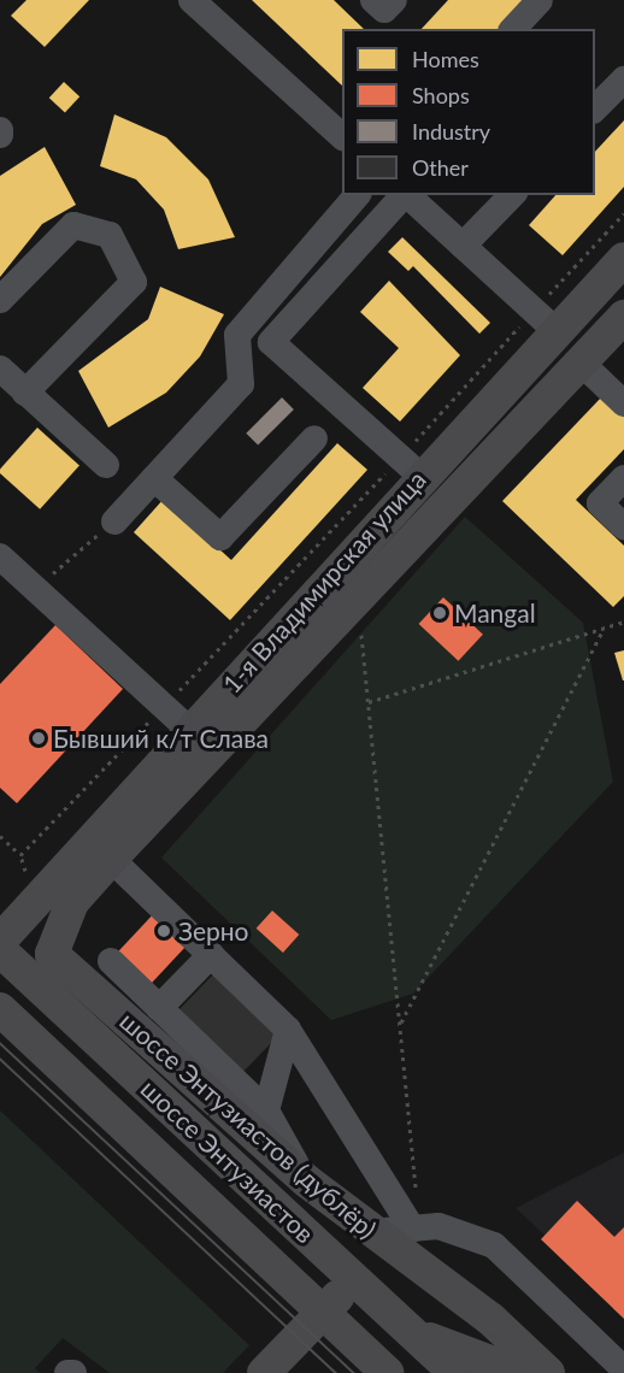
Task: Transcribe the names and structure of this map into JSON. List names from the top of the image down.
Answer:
{
  "streets": {
    "main road": ["1-я Владимирская улица", "шоссе Энтузиастов (дублёр)", "шоссе Энтузиастов"]
  },
  "crossings": [
    ["1-я Владимирская улица", "шоссе Энтузиастов (дублёр)"],
    ["1-я Владимирская улица", "шоссе Энтузиастов"],
    ["шоссе Энтузиастов (дублёр)", "шоссе Энтузиастов"]
  ],
  "places": ["Mangal", "Бывший к/т Слава", "Зерно"],
  "legend": [
    "Homes",
    "Shops",
    "Industry",
    "Other"
  ]
}
